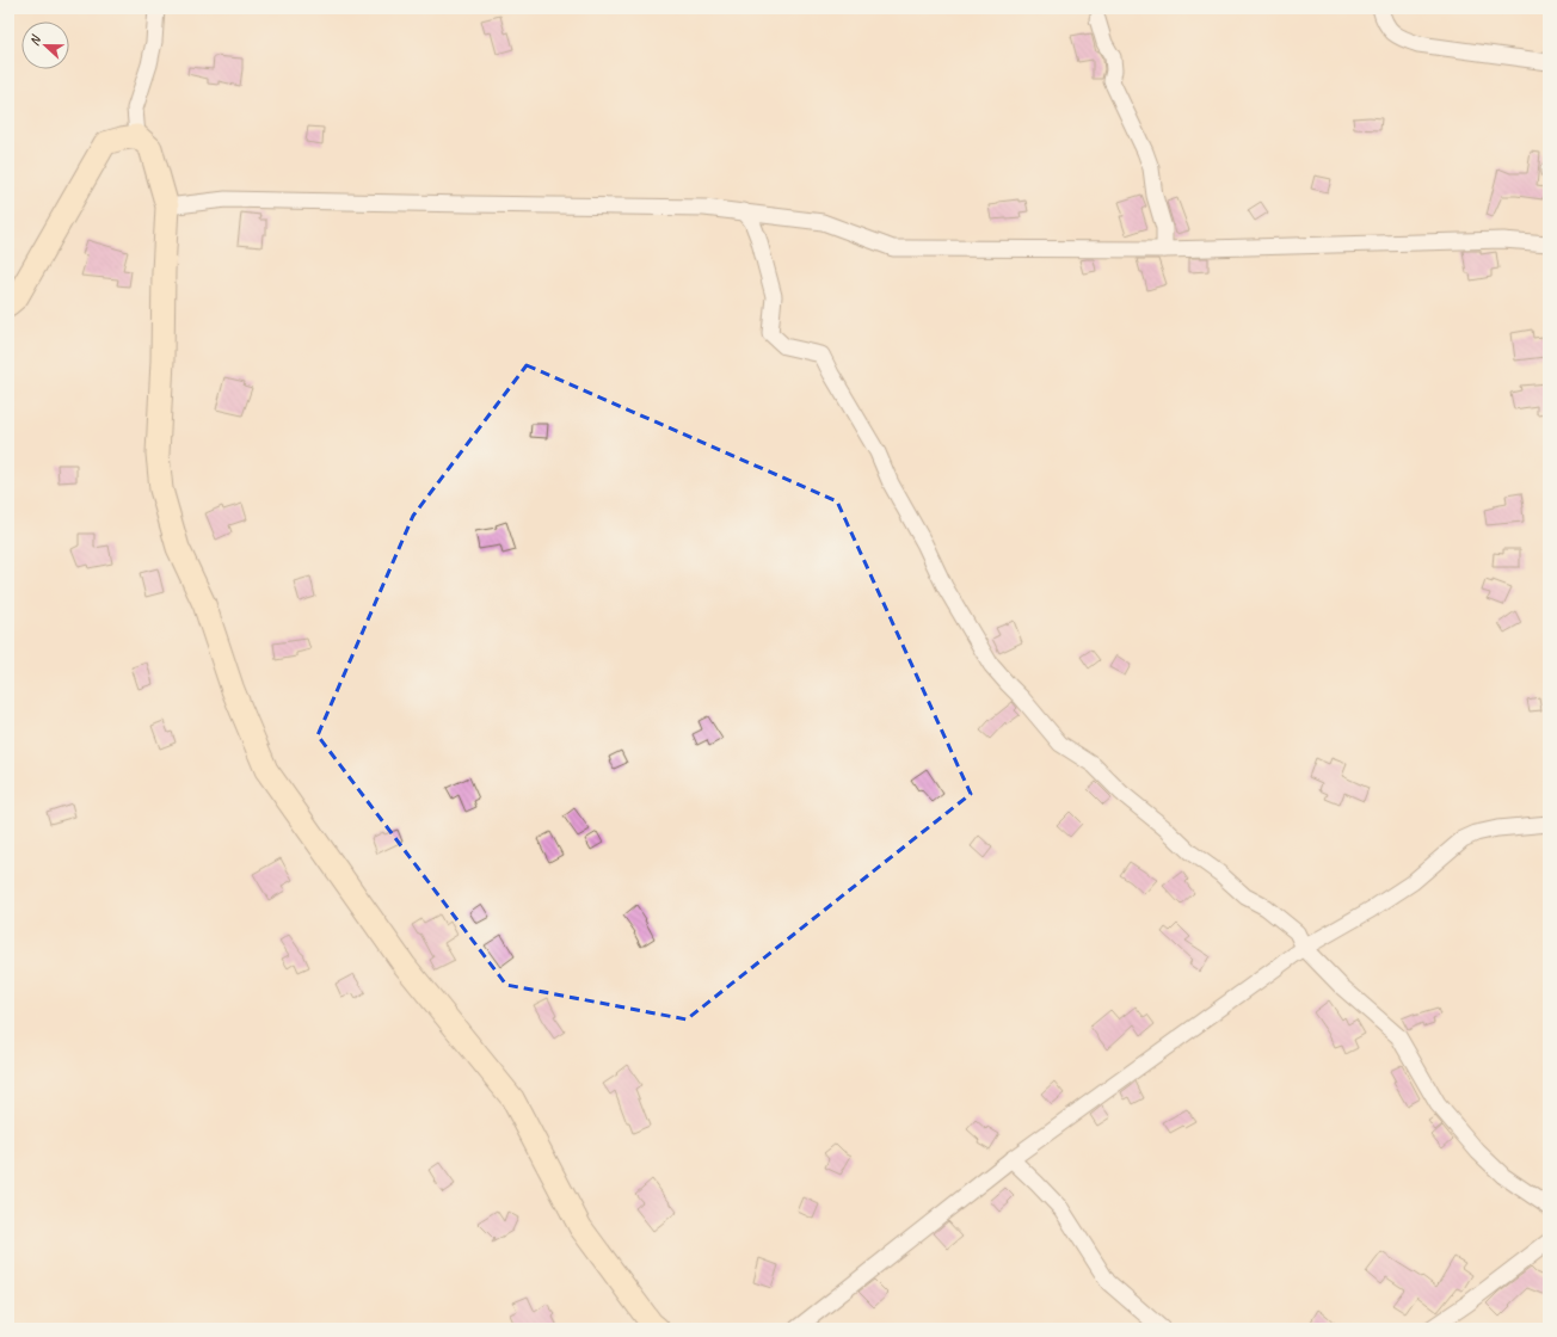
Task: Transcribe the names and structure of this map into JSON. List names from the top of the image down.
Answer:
{
  "north": "left"
}
